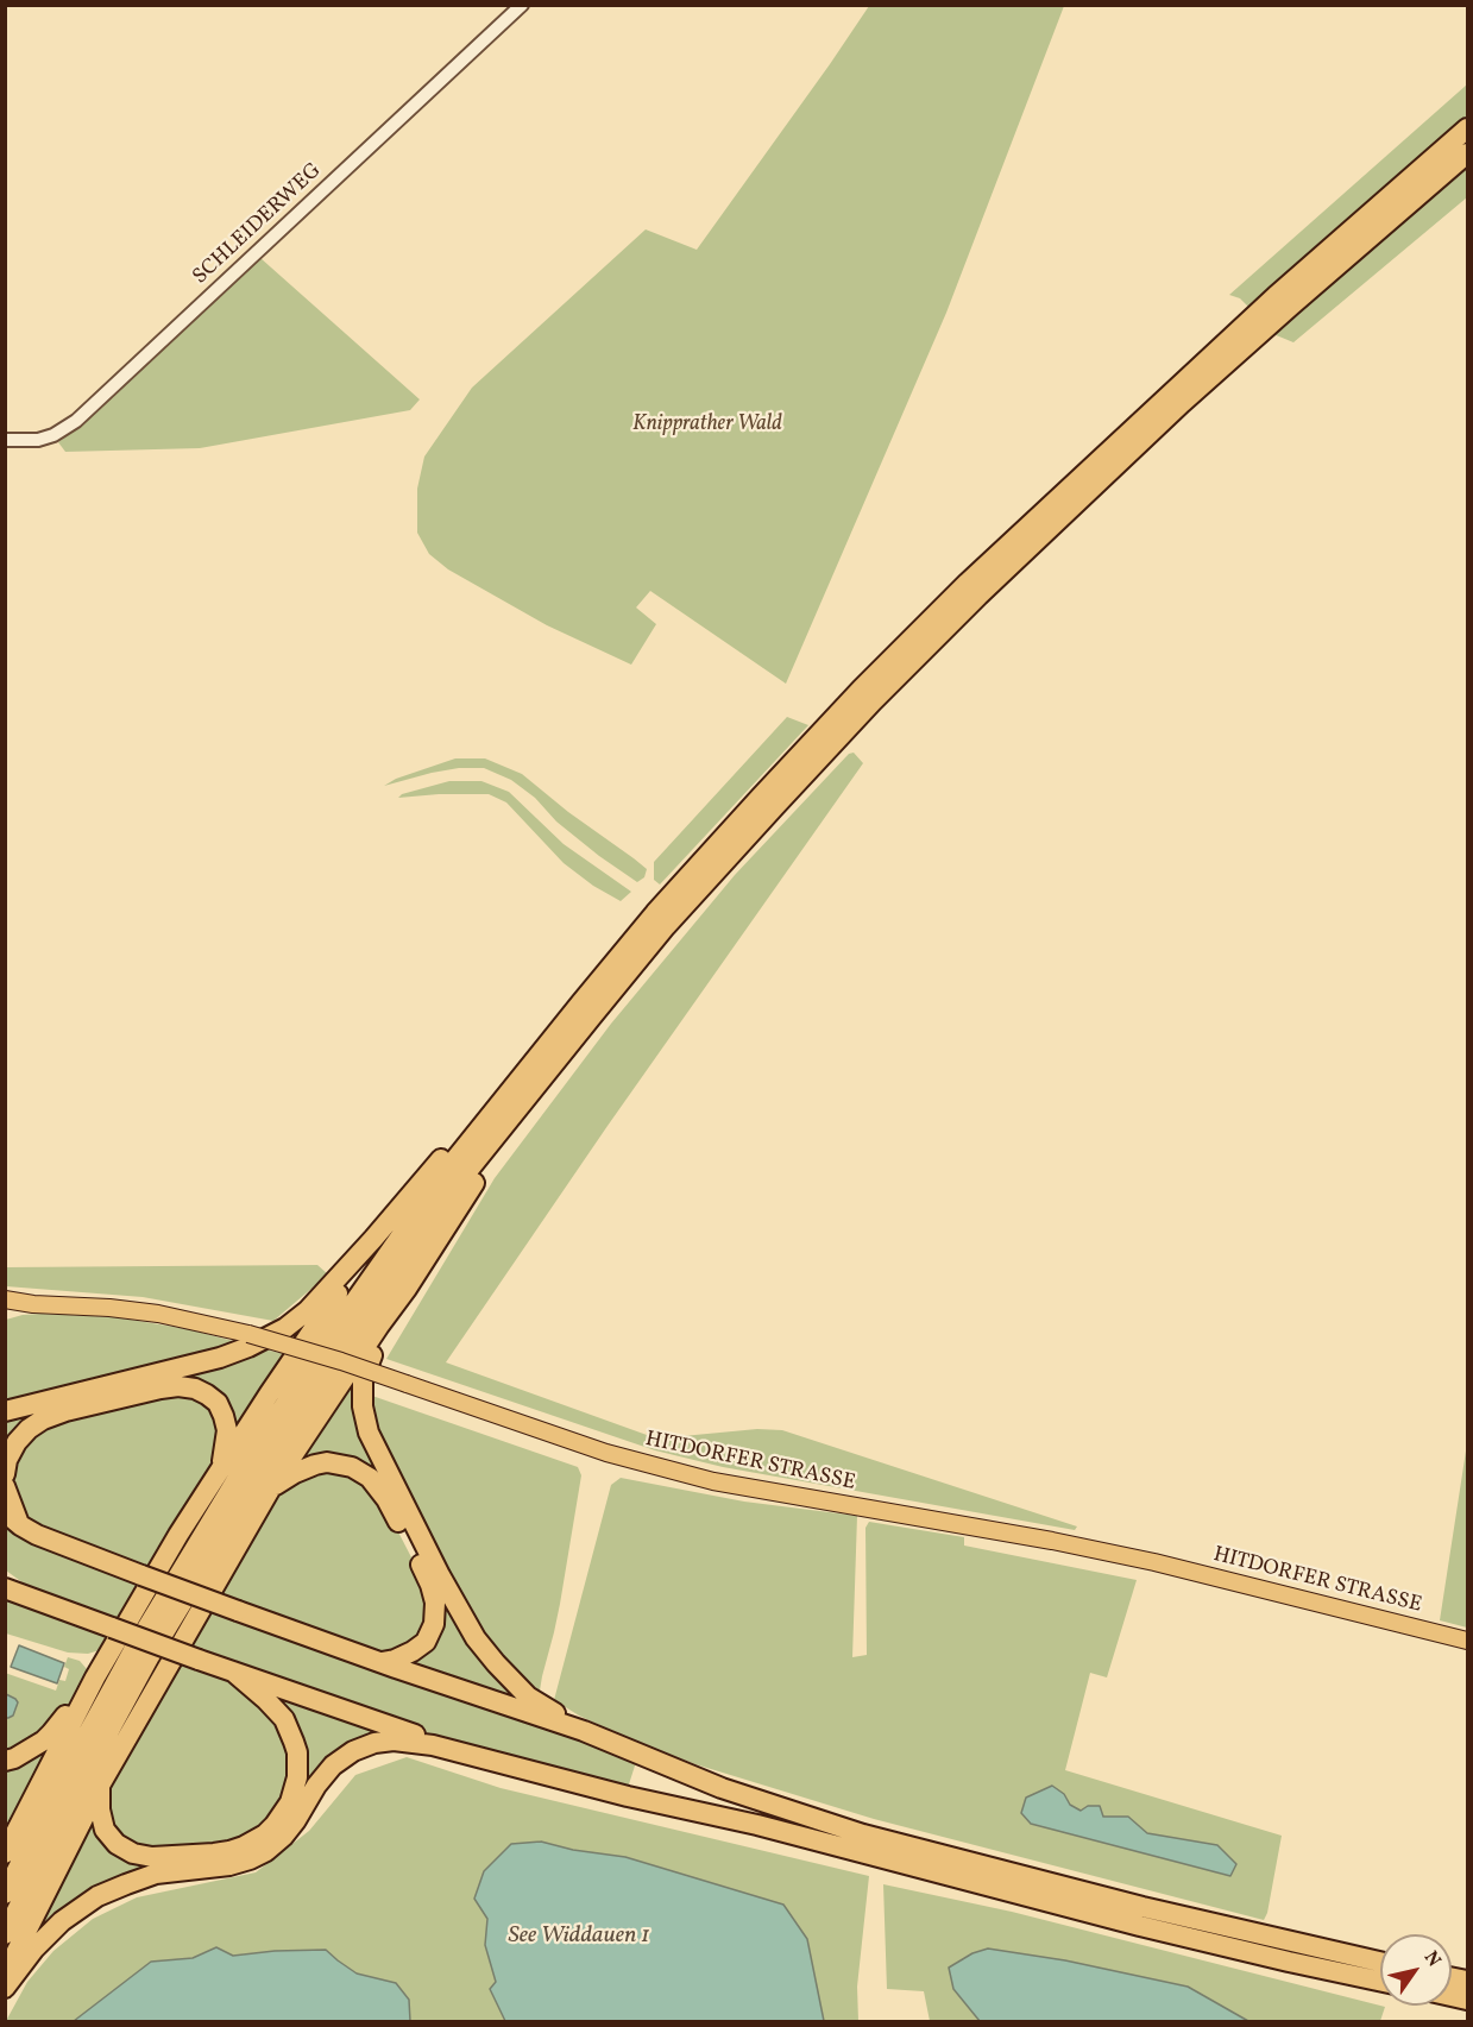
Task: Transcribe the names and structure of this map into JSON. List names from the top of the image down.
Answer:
{
  "streets": {
    "main road": ["HITDORFER STRASSE"],
    "street": ["SCHLEIDERWEG"]
  },
  "water": ["See Widdauen 1"],
  "parks": ["Knipprather Wald"],
  "north": "top right"
}
